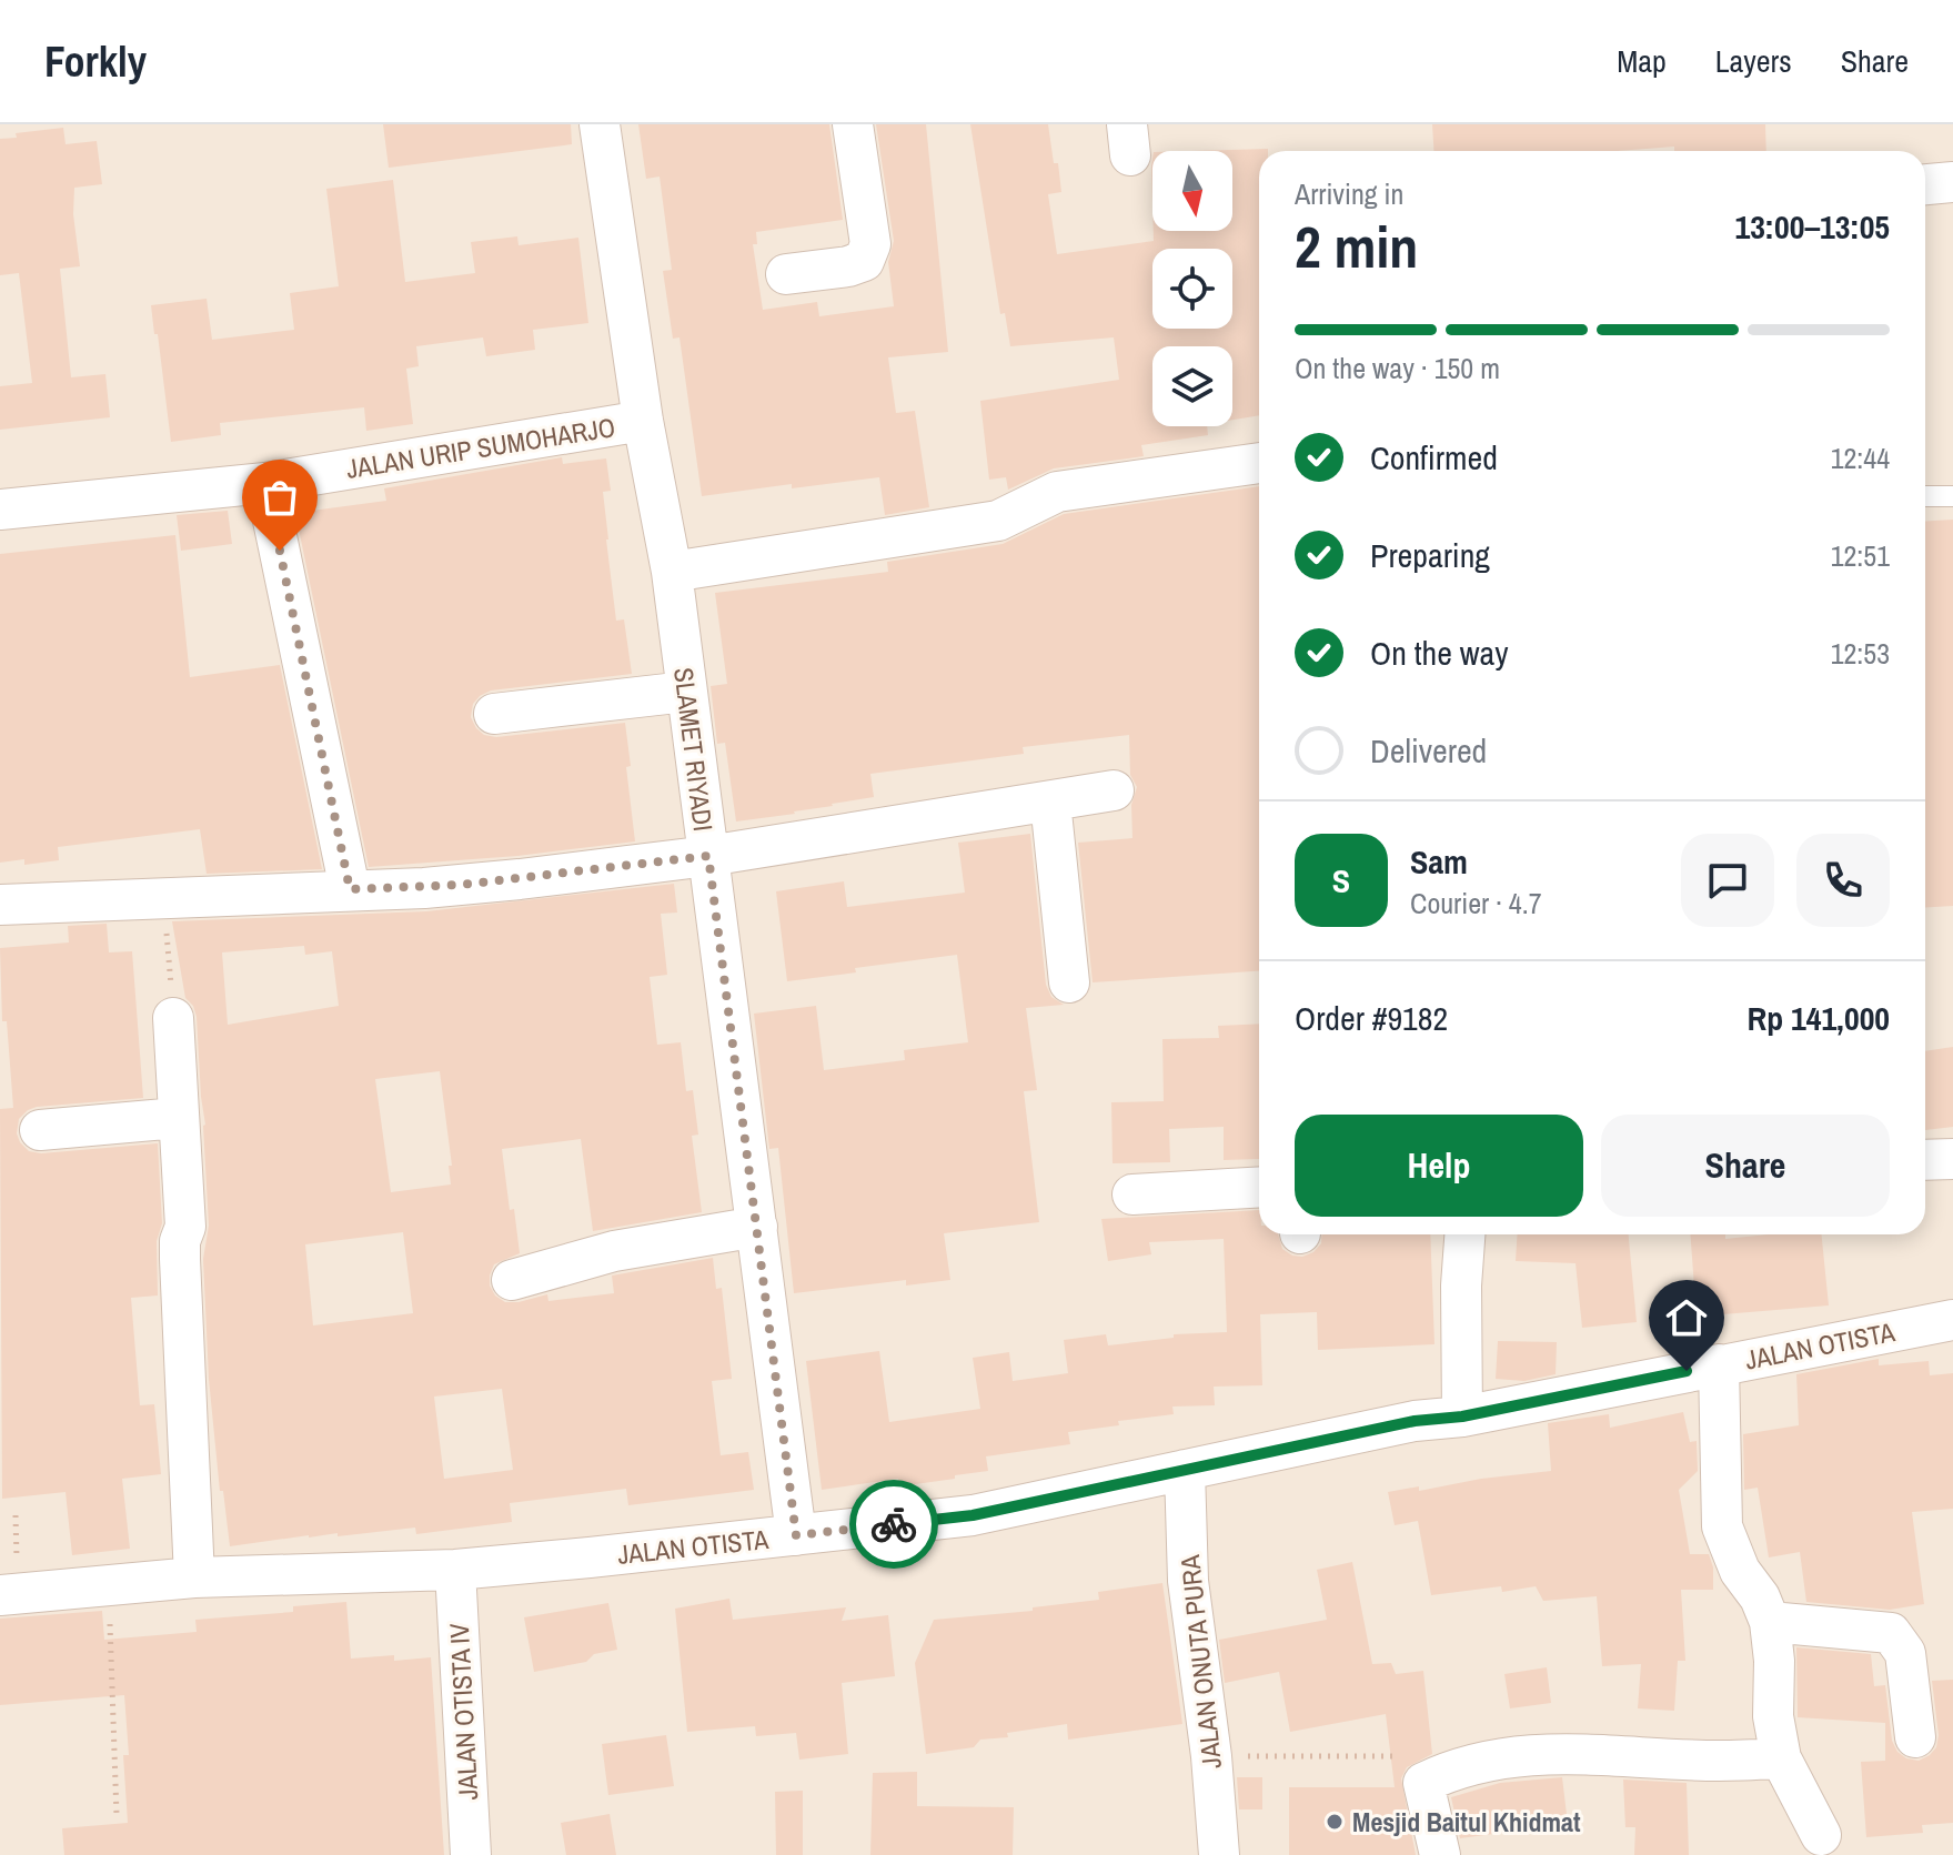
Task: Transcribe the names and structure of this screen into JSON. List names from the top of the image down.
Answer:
{
  "streets": {
    "street": [
      "JALAN URIP SUMOHARJO",
      "SLAMET RIYADI",
      "JALAN OTISTA",
      "JALAN ONUTA PURA",
      "JALAN OTISTA IV"
    ]
  },
  "crossings": [
    ["JALAN URIP SUMOHARJO", "SLAMET RIYADI"],
    ["SLAMET RIYADI", "JALAN OTISTA"],
    ["JALAN OTISTA", "JALAN ONUTA PURA"],
    ["JALAN OTISTA", "JALAN OTISTA IV"]
  ],
  "places": ["Mesjid Baitul Khidmat"],
  "north": "bottom",
  "page": {
    "header": "Forkly",
    "nav": ["Map", "Layers", "Share"],
    "heading": ["2 min", "Arriving in", "13:00–13:05"],
    "panel": [
      "Sam",
      "Courier · 4.7",
      "Order #9182",
      "Rp 141,000"
    ],
    "bar": "On the way · 150 m",
    "list": [
      ["Confirmed", "12:44"],
      ["Preparing", "12:51"],
      ["On the way", "12:53"],
      "Delivered"
    ],
    "round": "S",
    "buttons": ["Help", "Share"]
  }
}
